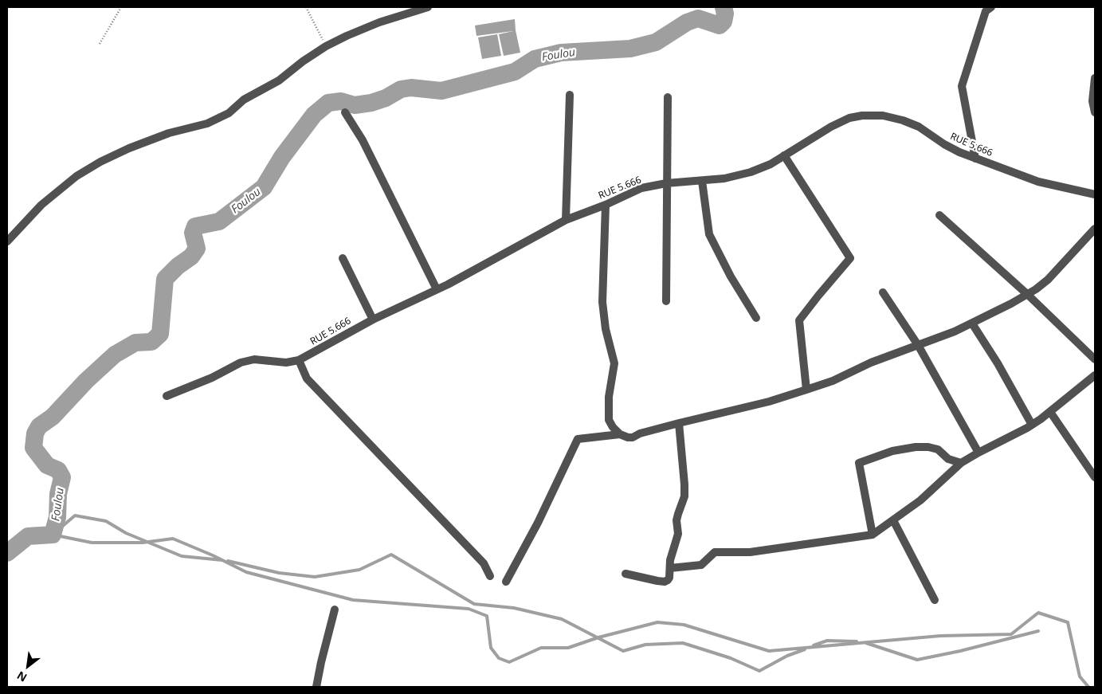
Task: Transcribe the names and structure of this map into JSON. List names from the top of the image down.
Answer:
{
  "streets": {
    "street": ["RUE 5.666"]
  },
  "water": ["Foulou"],
  "north": "bottom left"
}
